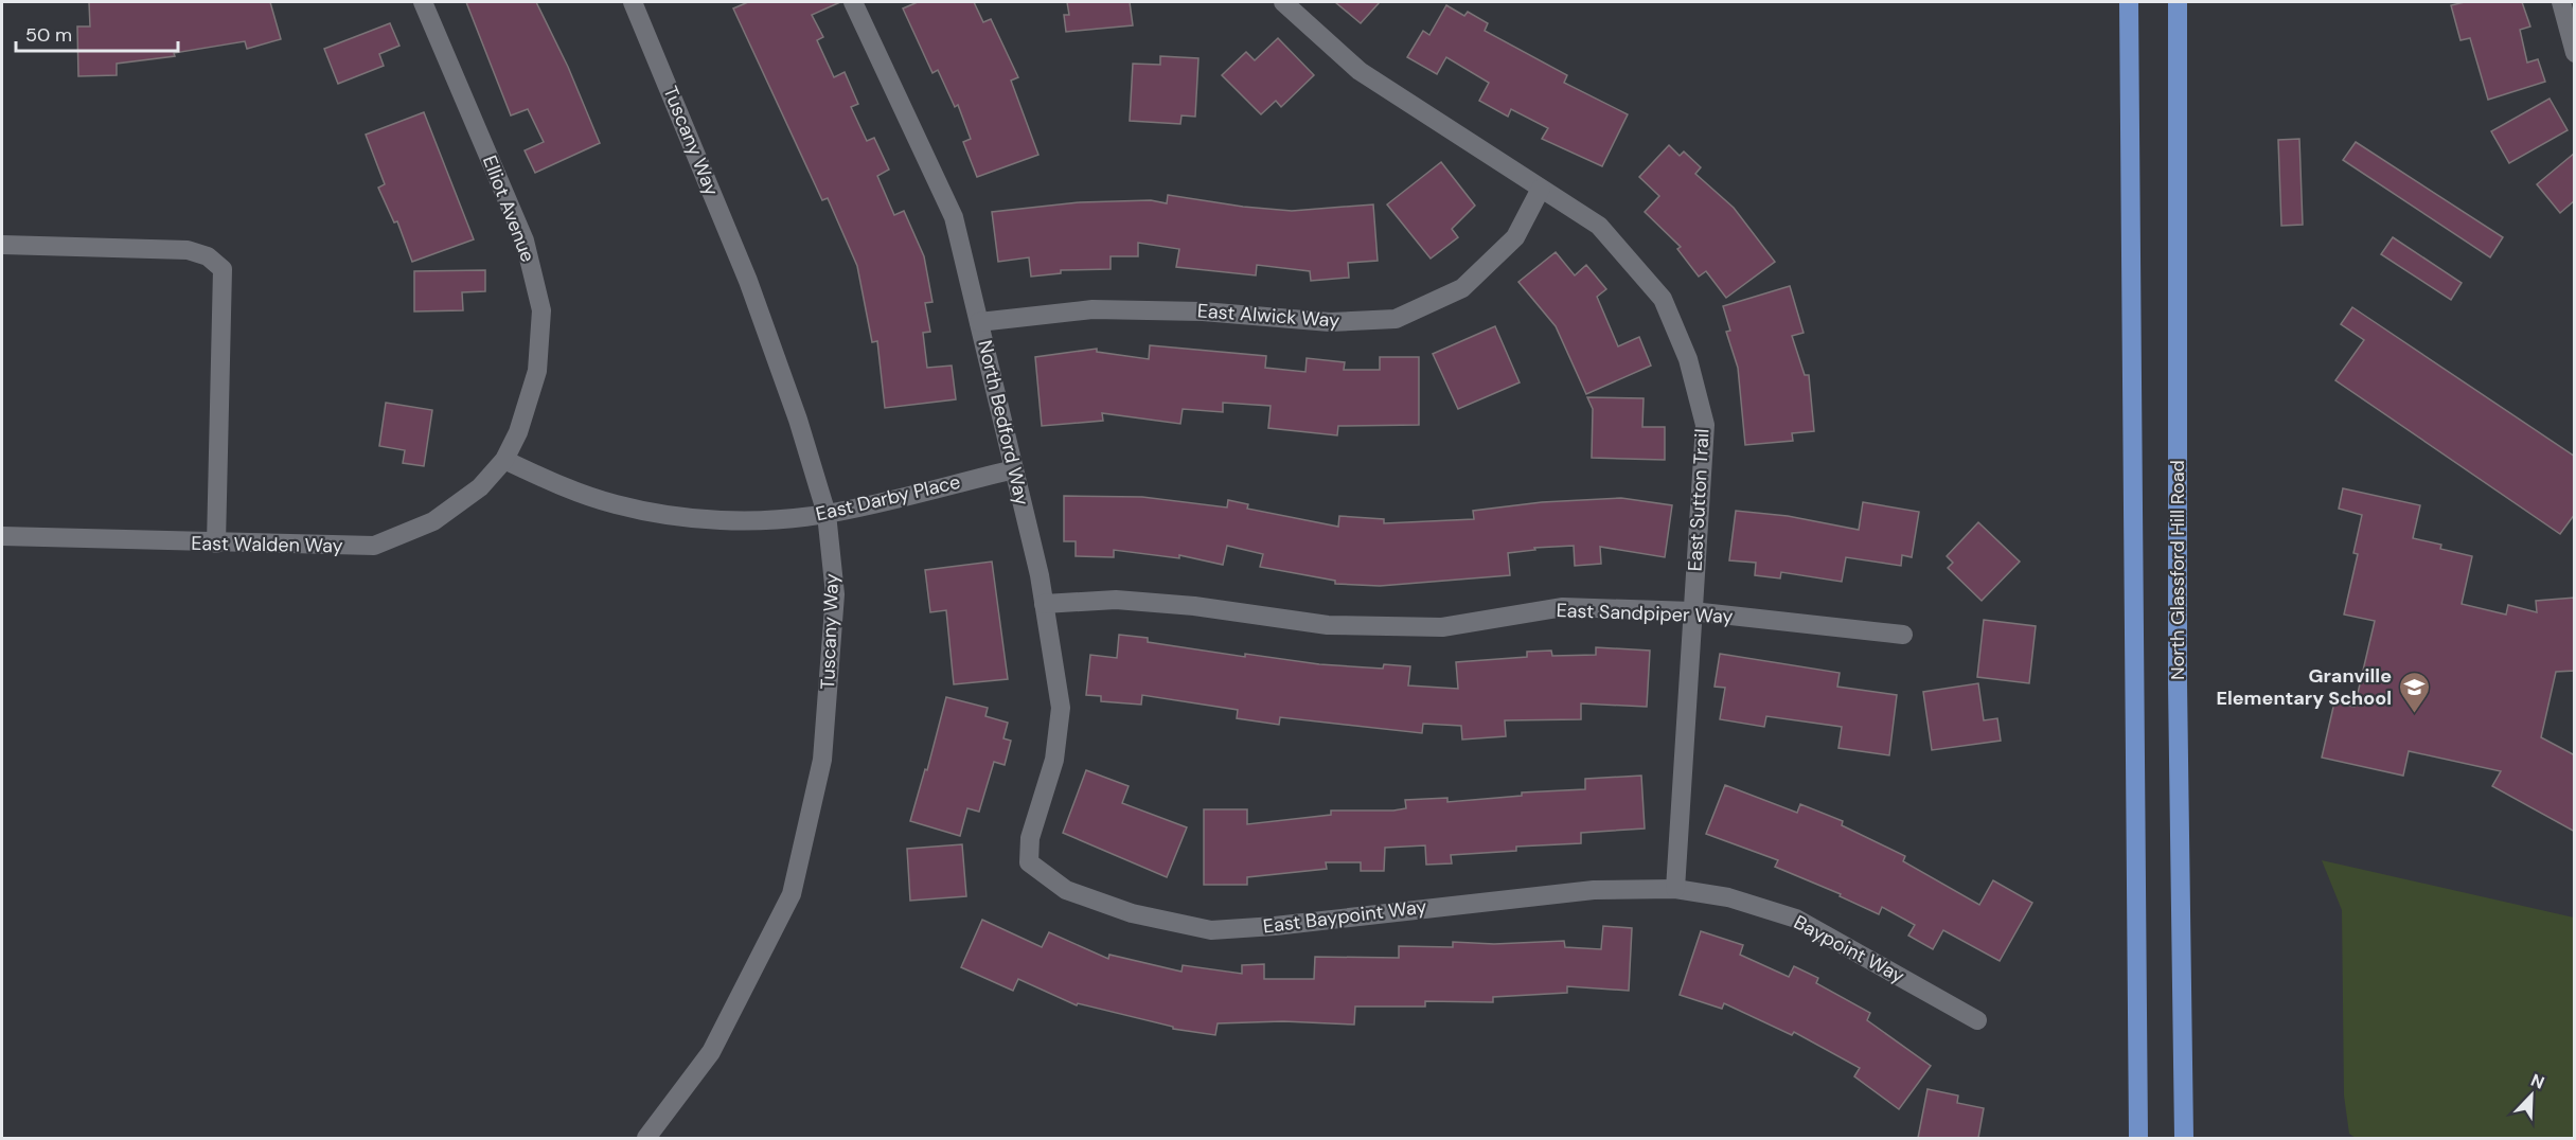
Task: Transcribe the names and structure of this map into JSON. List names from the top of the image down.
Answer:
{
  "streets": {
    "main road": ["North Glassford Hill Road"],
    "street": [
      "Tuscany Way",
      "Elliot Avenue",
      "East Alwick Way",
      "North Bedford Way",
      "East Darby Place",
      "East Sutton Trail",
      "East Walden Way",
      "East Sandpiper Way",
      "East Baypoint Way",
      "Baypoint Way"
    ]
  },
  "crossings": [
    ["Tuscany Way", "East Darby Place"],
    ["Elliot Avenue", "East Darby Place"],
    ["Elliot Avenue", "East Walden Way"],
    ["East Alwick Way", "North Bedford Way"],
    ["East Alwick Way", "East Sutton Trail"],
    ["North Bedford Way", "East Darby Place"],
    ["North Bedford Way", "East Sandpiper Way"],
    ["North Bedford Way", "East Baypoint Way"],
    ["East Darby Place", "East Walden Way"],
    ["East Sutton Trail", "East Sandpiper Way"],
    ["East Sutton Trail", "East Baypoint Way"],
    ["East Sutton Trail", "Baypoint Way"],
    ["East Baypoint Way", "Baypoint Way"]
  ],
  "places": {
    "school or university": ["Granville Elementary School"]
  },
  "scale_bar": "50 m",
  "north": "top right"
}
